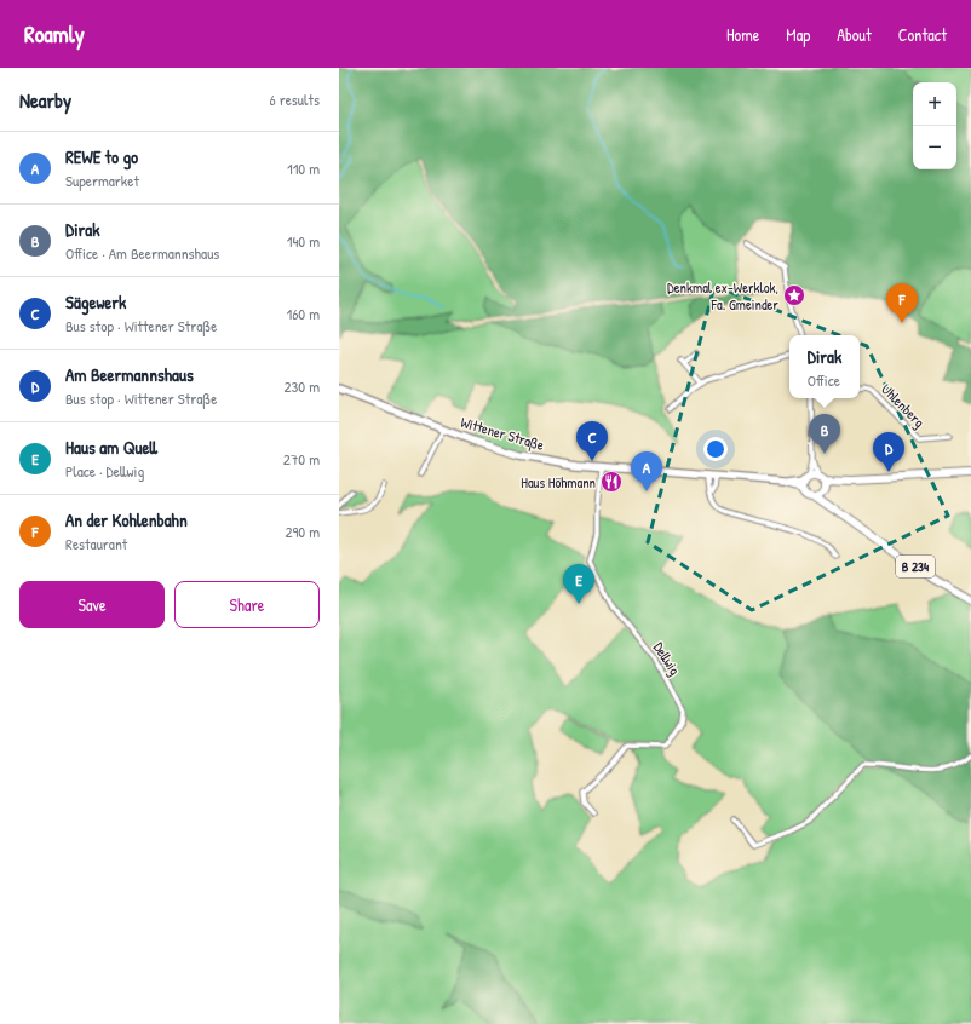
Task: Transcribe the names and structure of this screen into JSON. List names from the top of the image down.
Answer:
{
  "streets": {
    "main road": ["Wittener Straße", "B 234"],
    "street": ["Uhlenberg", "Dellwig"]
  },
  "crossings": [
    ["Wittener Straße", "Dellwig"]
  ],
  "places": {
    "place": ["Denkmal ex-Werklok, Fa. Gmeinder"],
    "restaurant": ["Haus Höhmann"]
  },
  "page": {
    "header": "Roamly",
    "nav": [
      "Home",
      "Map",
      "About",
      "Contact"
    ],
    "heading": ["Nearby", "6 results"],
    "map_buttons": ["+", "−"],
    "list": [
      {
        "mark": "A",
        "name": "REWE to go",
        "note": "Supermarket",
        "value": "110 m"
      },
      {
        "mark": "B",
        "name": "Dirak",
        "note": "Office · Am Beermannshaus",
        "value": "140 m"
      },
      {
        "mark": "C",
        "name": "Sägewerk",
        "note": "Bus stop · Wittener Straße",
        "value": "160 m"
      },
      {
        "mark": "D",
        "name": "Am Beermannshaus",
        "note": "Bus stop · Wittener Straße",
        "value": "230 m"
      },
      {
        "mark": "E",
        "name": "Haus am Quell",
        "note": "Place · Dellwig",
        "value": "270 m"
      },
      {
        "mark": "F",
        "name": "An der Kohlenbahn",
        "note": "Restaurant",
        "value": "290 m"
      }
    ],
    "pins": [
      "F",
      "B",
      "C",
      "D",
      "A",
      "E"
    ],
    "popup": ["Dirak", "Office"],
    "buttons": ["Save", "Share"]
  }
}
